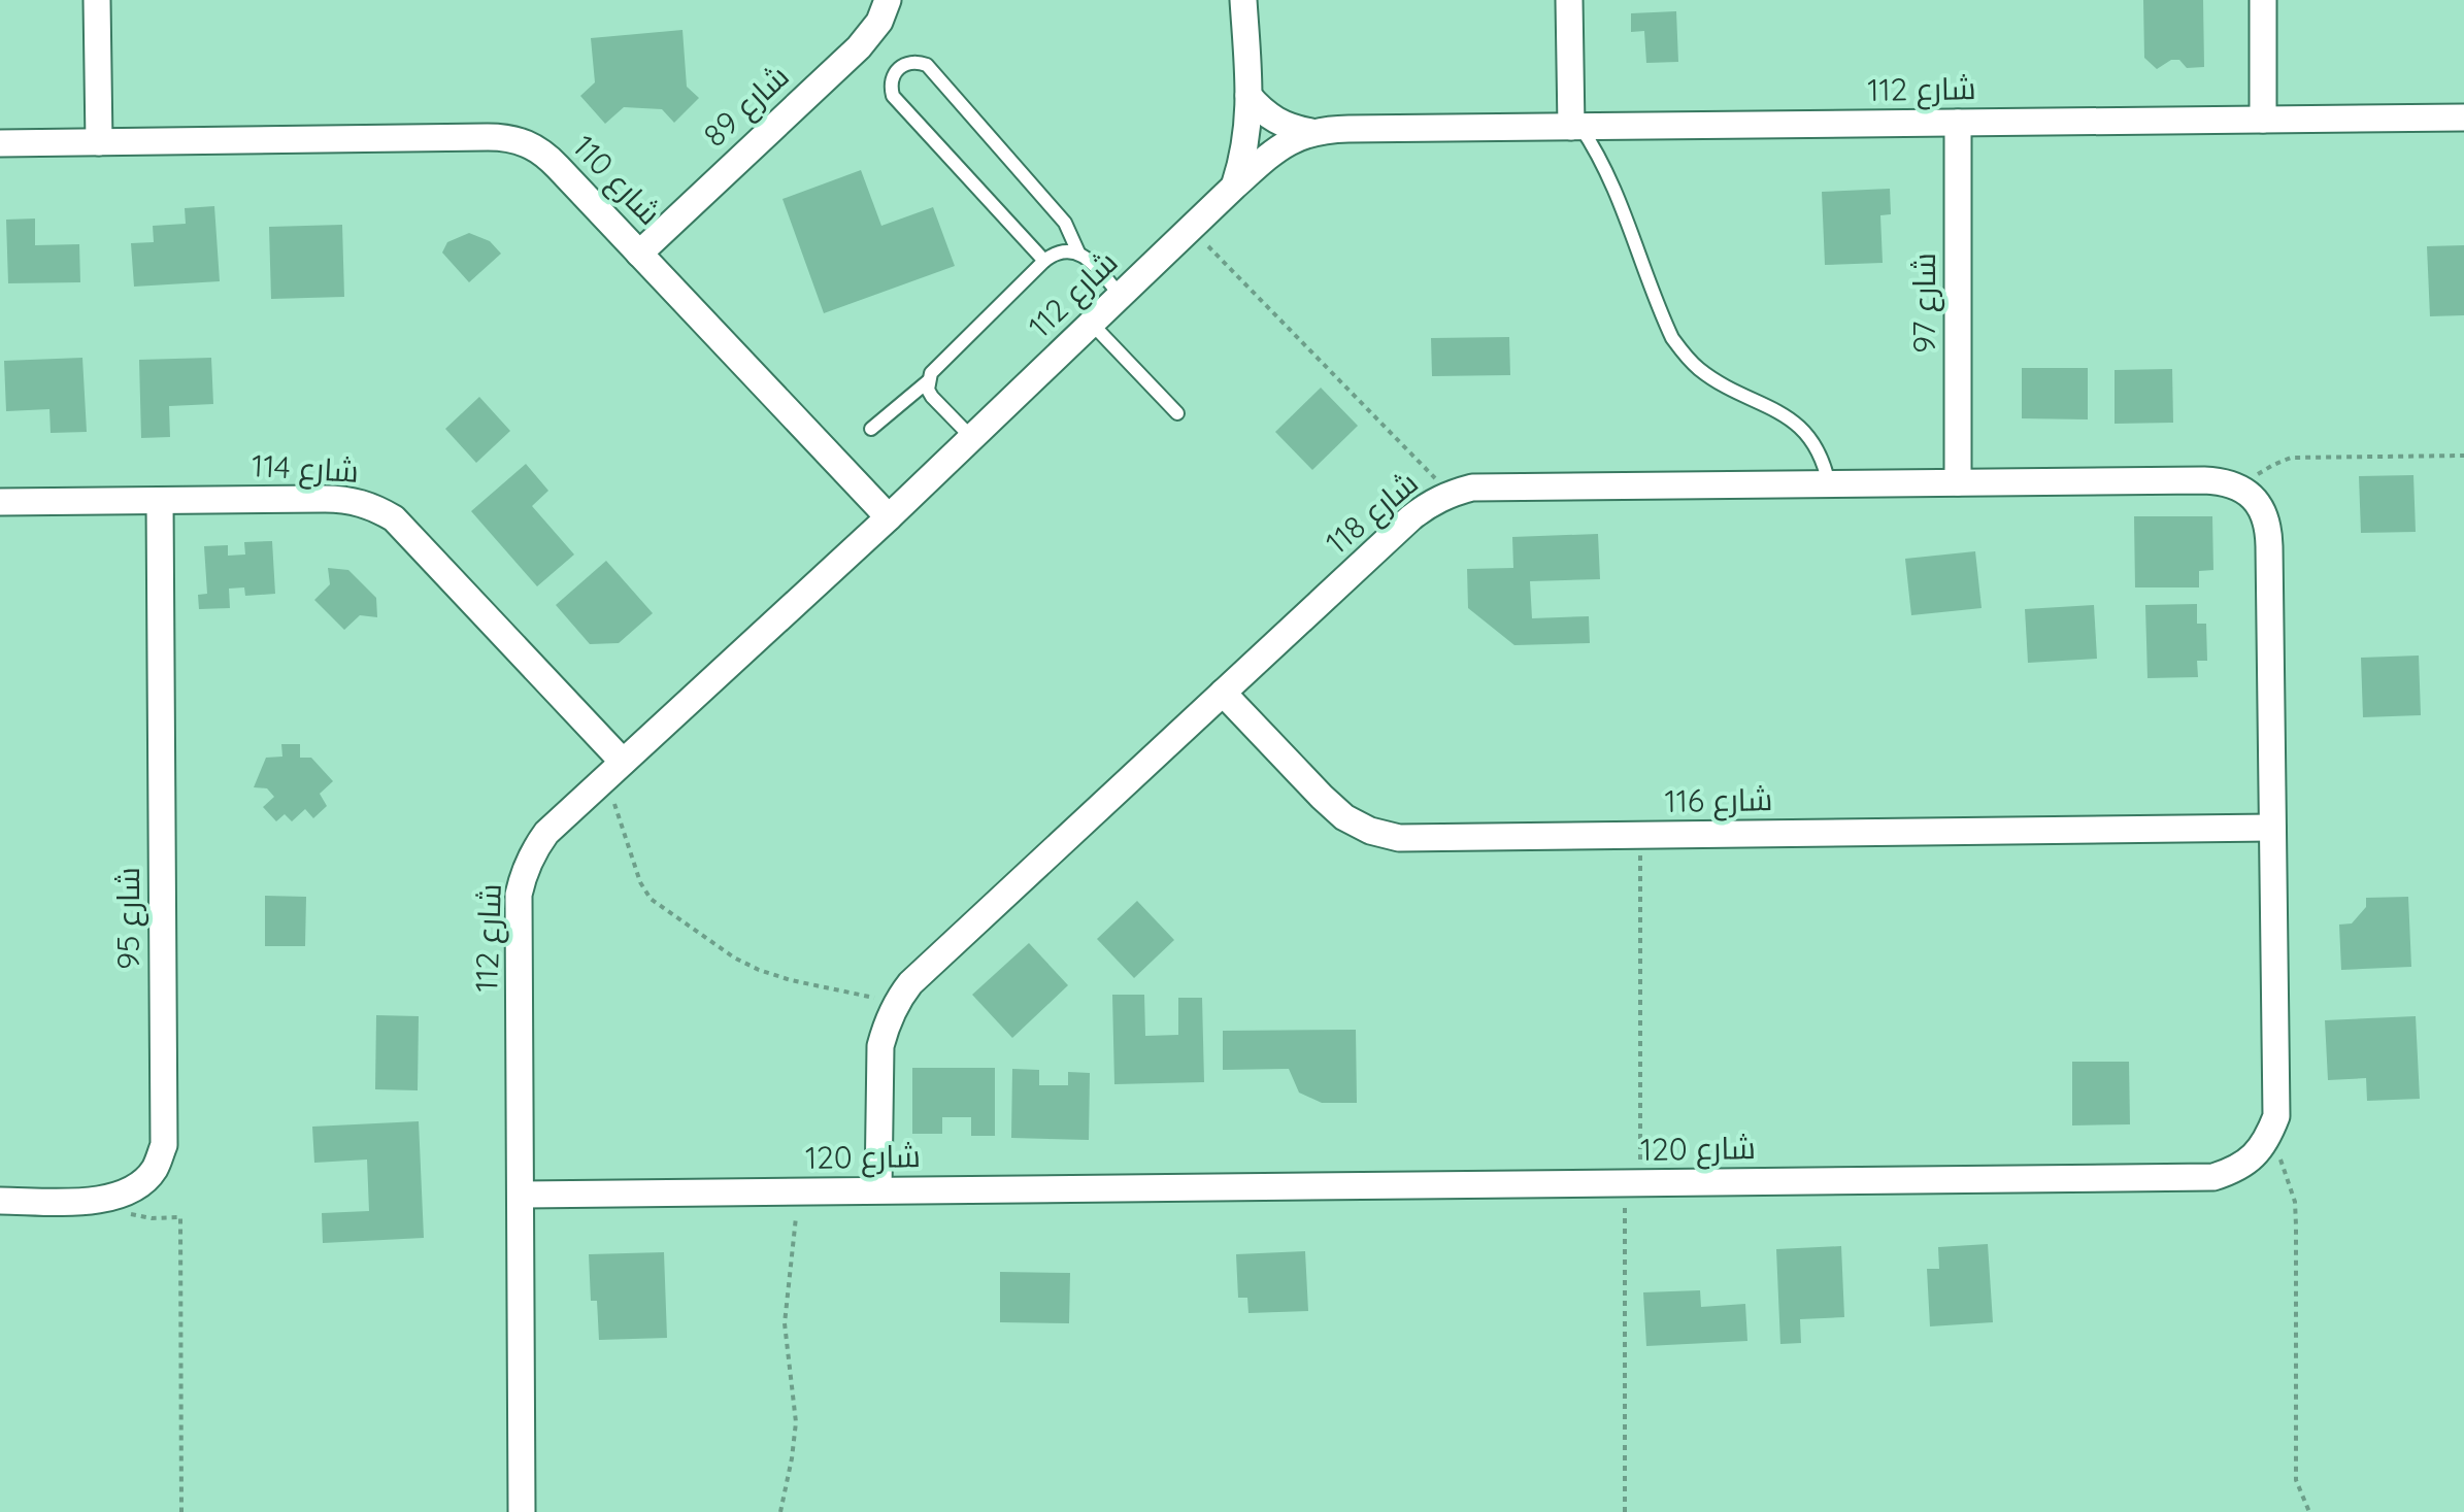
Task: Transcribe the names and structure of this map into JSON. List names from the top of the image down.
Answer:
{
  "streets": {
    "street": [
      "شارع 112",
      "شارع 89",
      "شارع 110",
      "شارع 97",
      "شارع 114",
      "شارع 118",
      "شارع 116",
      "شارع 95",
      "شارع 120"
    ]
  },
  "crossings": [
    ["شارع 112", "شارع 110"],
    ["شارع 112", "شارع 97"],
    ["شارع 112", "شارع 114"],
    ["شارع 112", "شارع 120"],
    ["شارع 89", "شارع 110"],
    ["شارع 97", "شارع 118"],
    ["شارع 114", "شارع 95"],
    ["شارع 118", "شارع 116"],
    ["شارع 118", "شارع 120"]
  ]
}
